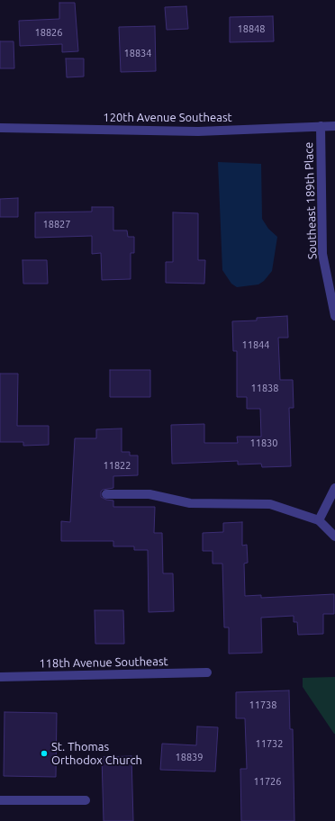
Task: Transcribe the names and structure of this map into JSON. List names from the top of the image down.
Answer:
{
  "streets": {
    "street": ["120th Avenue Southeast", "Southeast 189th Place", "118th Avenue Southeast"]
  },
  "crossings": [
    ["120th Avenue Southeast", "Southeast 189th Place"]
  ],
  "places": ["St. Thomas Orthodox Church"],
  "house_numbers": [
    "18848",
    "18826",
    "18834",
    "18827",
    "11844",
    "11838",
    "11830",
    "11822",
    "11738",
    "11732",
    "18839",
    "11726"
  ]
}
